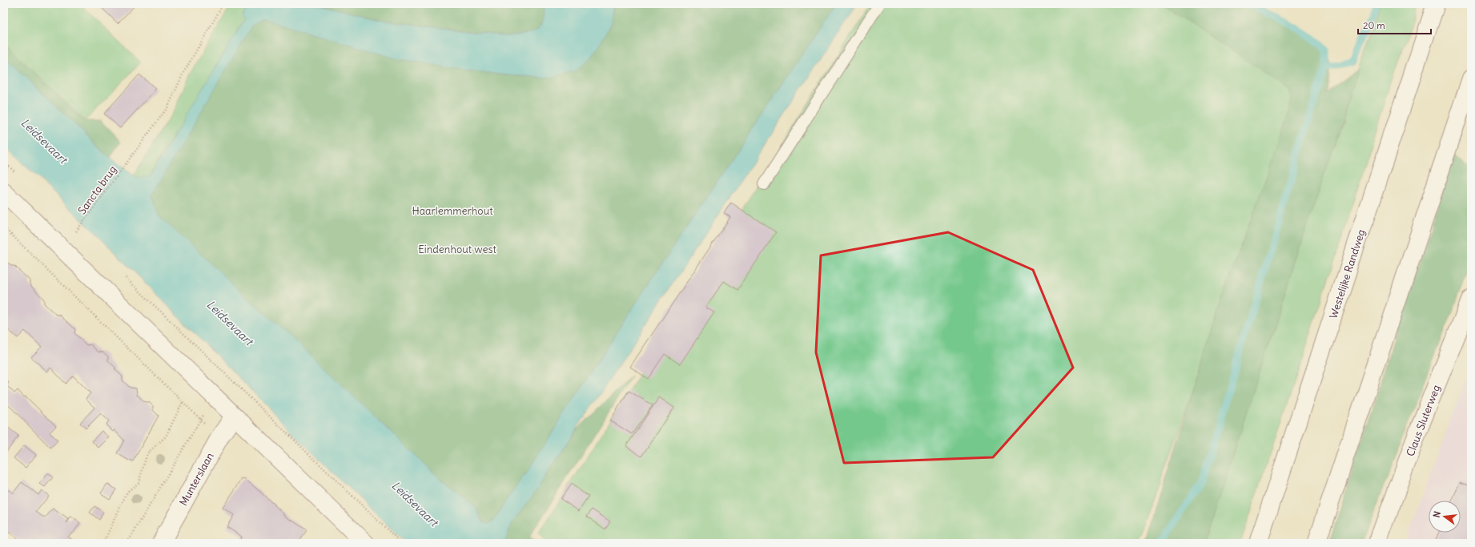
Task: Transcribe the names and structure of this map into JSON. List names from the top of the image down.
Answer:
{
  "streets": {
    "main road": ["Westelijke Randweg", "Claus Sluterweg", "Munterslaan"],
    "path": ["Sancta brug"]
  },
  "water": ["Leidsevaart"],
  "parks": ["Haarlemmerhout", "Eindenhout west"],
  "scale_bar": "20 m",
  "north": "left"
}
